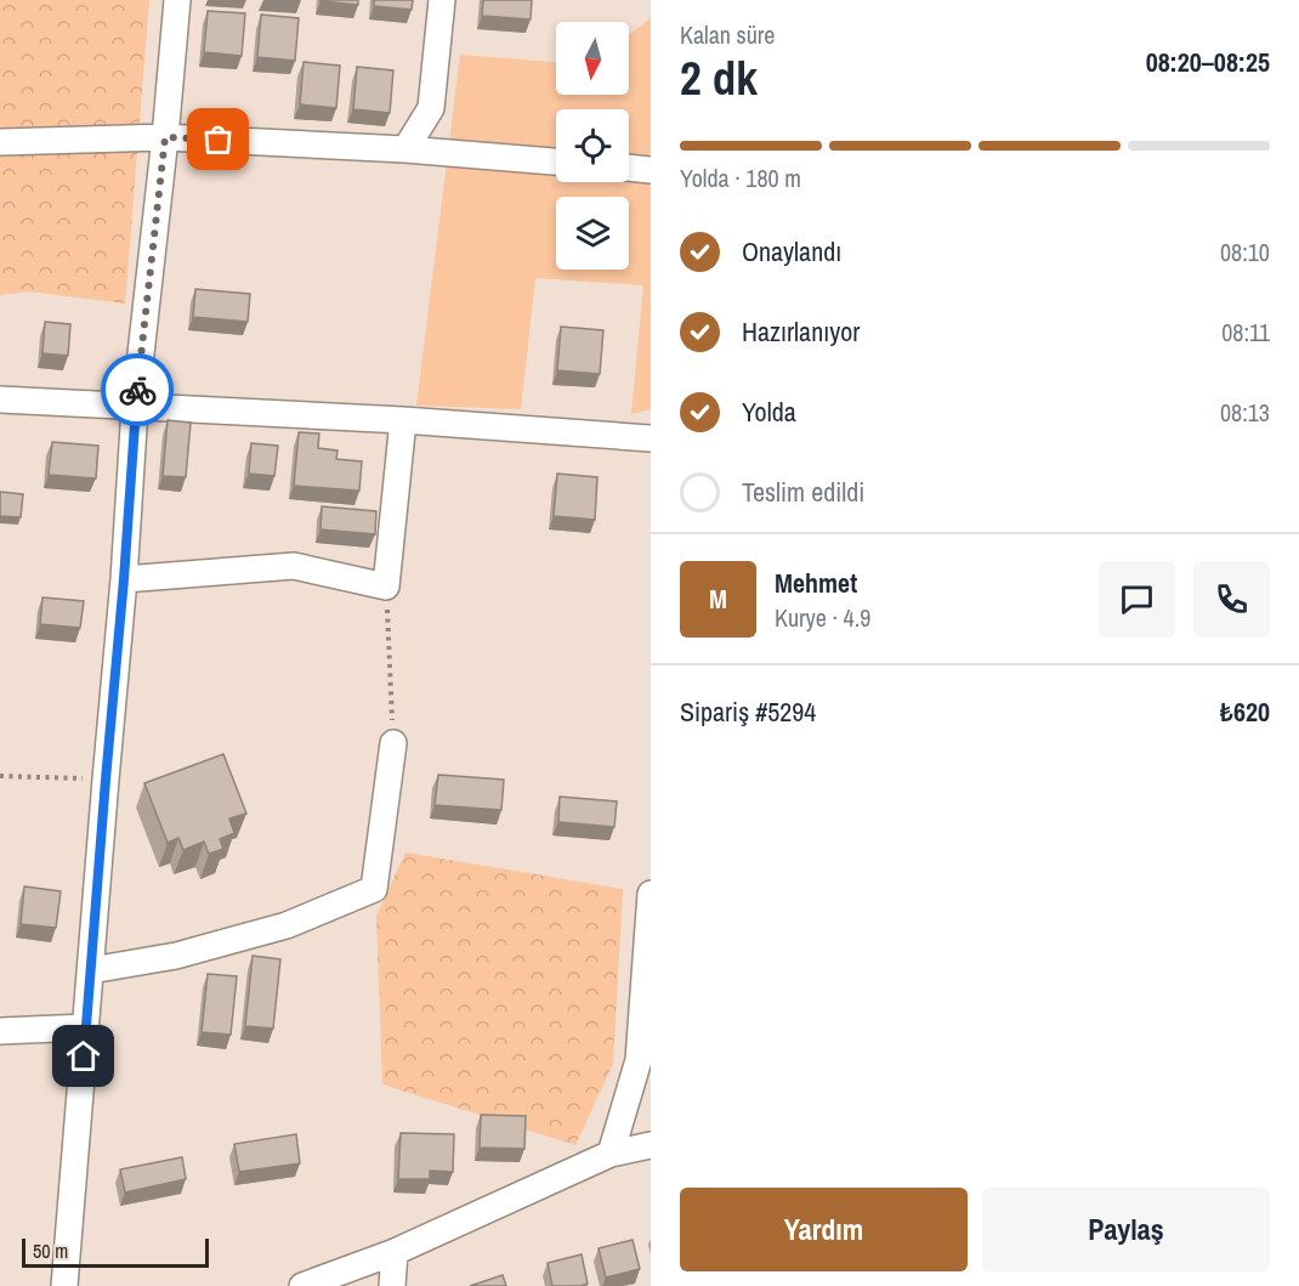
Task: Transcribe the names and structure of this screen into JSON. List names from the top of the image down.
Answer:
{
  "scale_bar": "50 m",
  "north": "bottom",
  "page": {
    "heading": ["2 dk", "Kalan süre", "08:20–08:25"],
    "panel": [
      "Mehmet",
      "Kurye · 4.9",
      "Sipariş #5294",
      "₺620"
    ],
    "bar": "Yolda · 180 m",
    "list": [
      ["Onaylandı", "08:10"],
      ["Hazırlanıyor", "08:11"],
      ["Yolda", "08:13"],
      "Teslim edildi"
    ],
    "round": "M",
    "buttons": ["Yardım", "Paylaş"],
    "scale": "50 m"
  }
}
